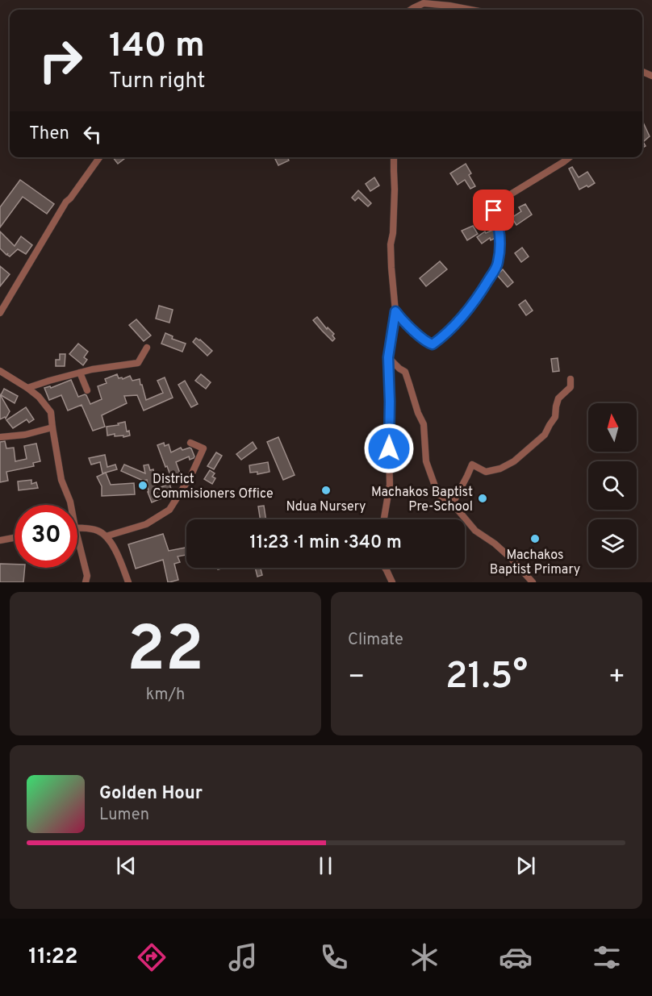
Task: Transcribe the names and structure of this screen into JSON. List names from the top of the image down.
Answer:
{
  "places": [
    "District Commisioners Office",
    "Ndua Nursery",
    "Machakos Baptist Pre-School",
    "Machakos Baptist Primary"
  ],
  "north": "top",
  "page": {
    "turn": ["140 m", "Turn right"],
    "then": "Then",
    "limit": "30",
    "trip": "11:23 · 1 min · 340 m",
    "tile": [
      ["22", "km/h"],
      "Climate"
    ],
    "heat": ["−", "21.5°", "+"],
    "song": ["Golden Hour", "Lumen"],
    "tabs": "11:22"
  }
}
